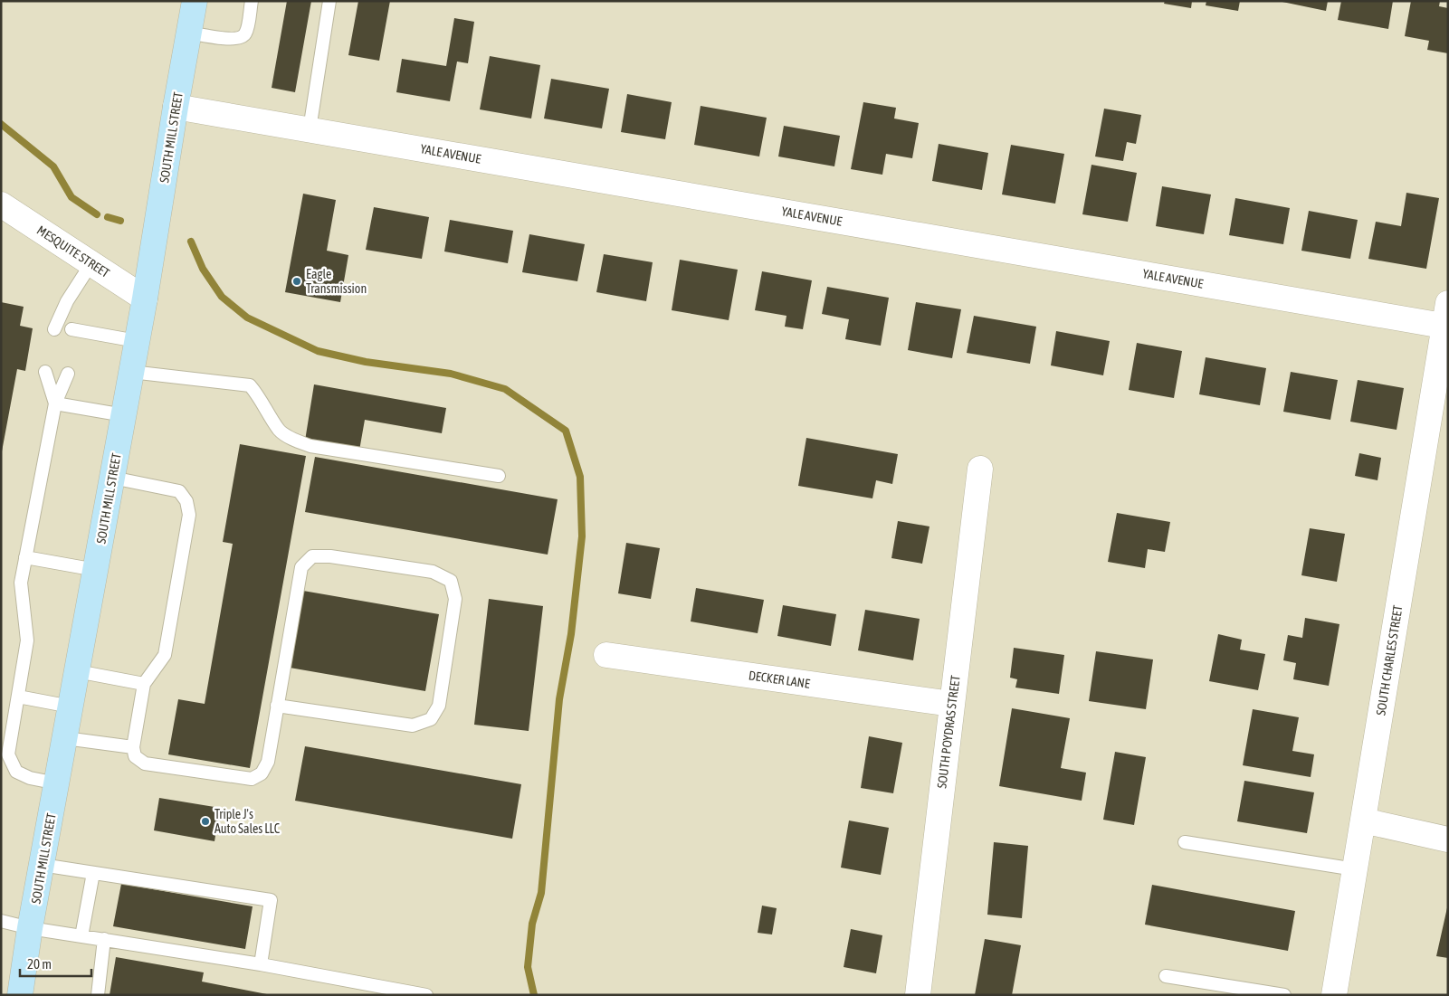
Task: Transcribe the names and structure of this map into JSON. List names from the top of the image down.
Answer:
{
  "streets": {
    "main road": ["SOUTH MILL STREET"],
    "street": [
      "YALE AVENUE",
      "MESQUITE STREET",
      "SOUTH CHARLES STREET",
      "DECKER LANE",
      "SOUTH POYDRAS STREET"
    ]
  },
  "crossings": [
    ["SOUTH MILL STREET", "YALE AVENUE"],
    ["SOUTH MILL STREET", "MESQUITE STREET"],
    ["YALE AVENUE", "SOUTH CHARLES STREET"],
    ["DECKER LANE", "SOUTH POYDRAS STREET"]
  ],
  "places": ["Eagle Transmission", "Triple J's Auto Sales LLC"],
  "scale_bar": "20 m"
}
